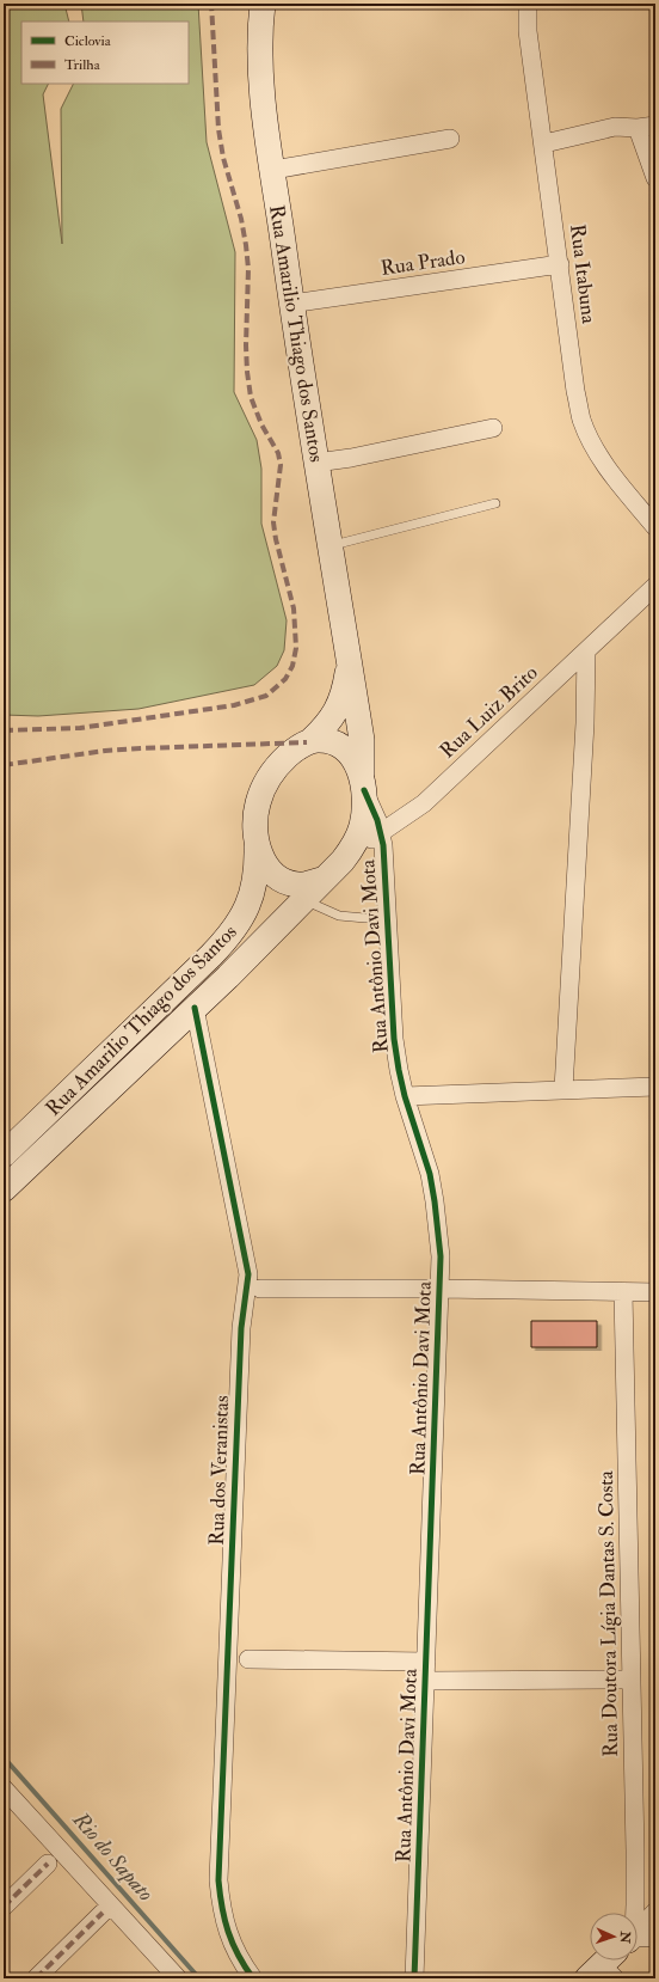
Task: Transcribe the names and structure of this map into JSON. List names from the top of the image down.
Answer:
{
  "streets": {
    "main road": ["Rua Amarilio Thiago dos Santos"],
    "street": [
      "Rua Prado",
      "Rua Itabuna",
      "Rua Luiz Brito",
      "Rua Antônio Davi Mota",
      "Rua dos Veranistas",
      "Rua Doutora Lígia Dantas S. Costa"
    ]
  },
  "crossings": [
    ["Rua Prado", "Rua Itabuna"],
    ["Rua Prado", "Rua Amarilio Thiago dos Santos"],
    ["Rua Amarilio Thiago dos Santos", "Rua Luiz Brito"],
    ["Rua Amarilio Thiago dos Santos", "Rua Antônio Davi Mota"],
    ["Rua Amarilio Thiago dos Santos", "Rua dos Veranistas"],
    ["Rua Luiz Brito", "Rua Antônio Davi Mota"]
  ],
  "water": ["Rio do Sapato"],
  "legend": ["Ciclovia", "Trilha"],
  "north": "right"
}
